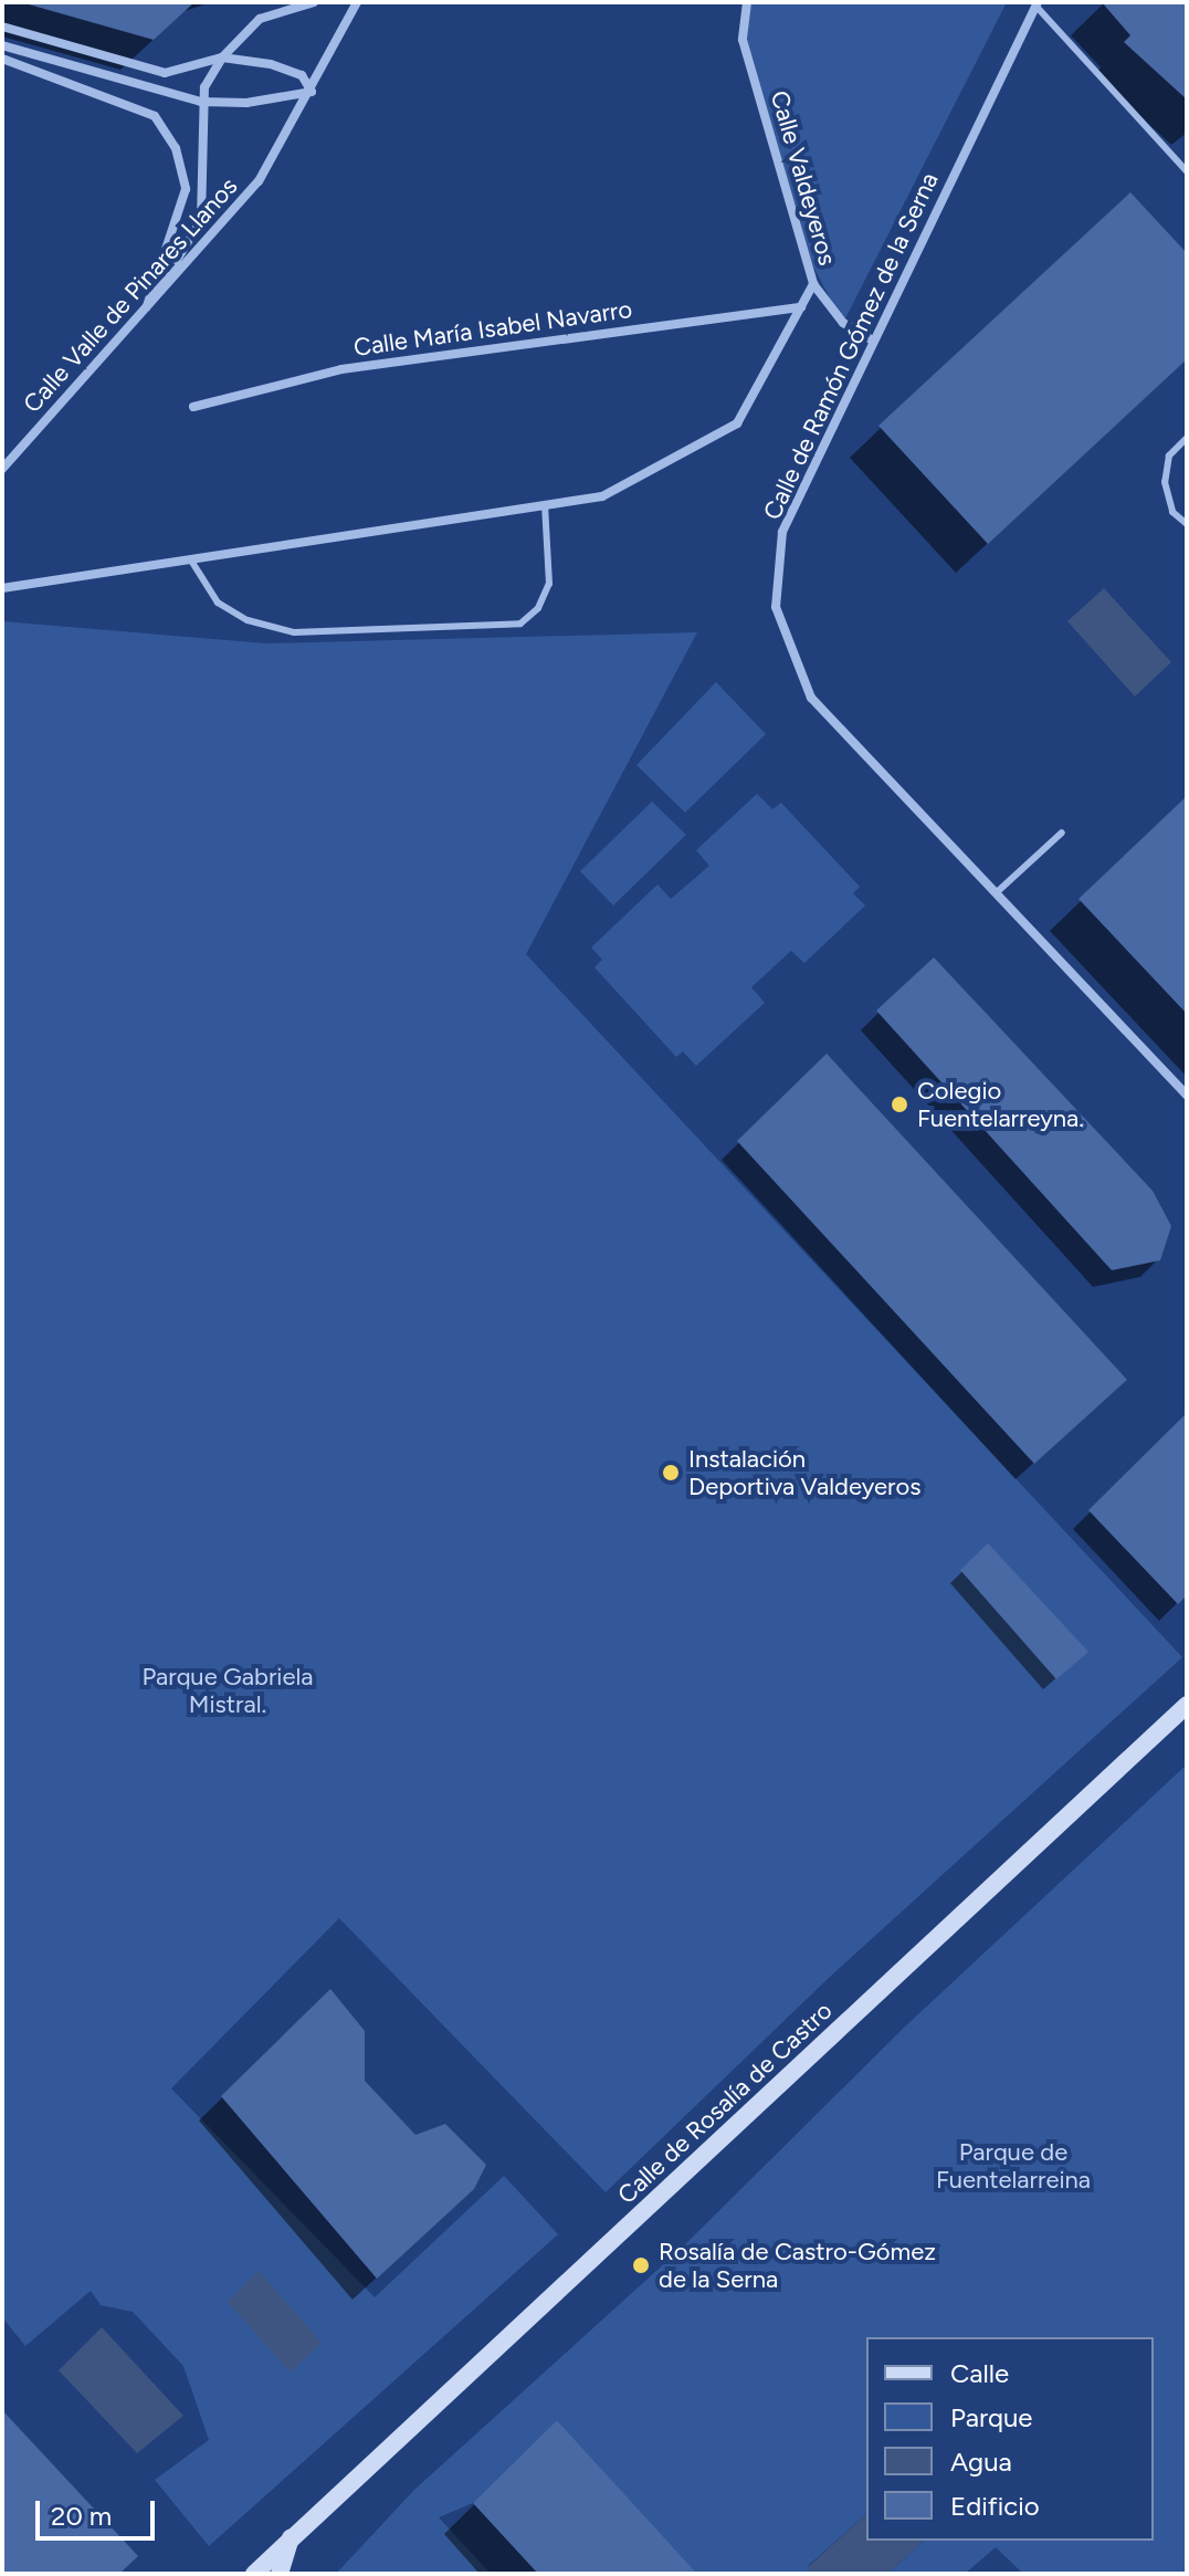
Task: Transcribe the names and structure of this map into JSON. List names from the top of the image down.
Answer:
{
  "streets": {
    "street": [
      "Calle Valdeyeros",
      "Calle Valle de Pinares Llanos",
      "Calle María Isabel Navarro",
      "Calle de Ramón Gómez de la Serna",
      "Calle de Rosalía de Castro"
    ]
  },
  "crossings": [
    ["Calle Valdeyeros", "Calle de Ramón Gómez de la Serna"]
  ],
  "parks": ["Parque Gabriela Mistral.", "Parque de Fuentelarreina"],
  "places": ["Colegio Fuentelarreyna.", "Instalación Deportiva Valdeyeros", "Rosalía de Castro-Gómez de la Serna"],
  "legend": [
    "Calle",
    "Parque",
    "Agua",
    "Edificio"
  ],
  "scale_bar": "20 m"
}
